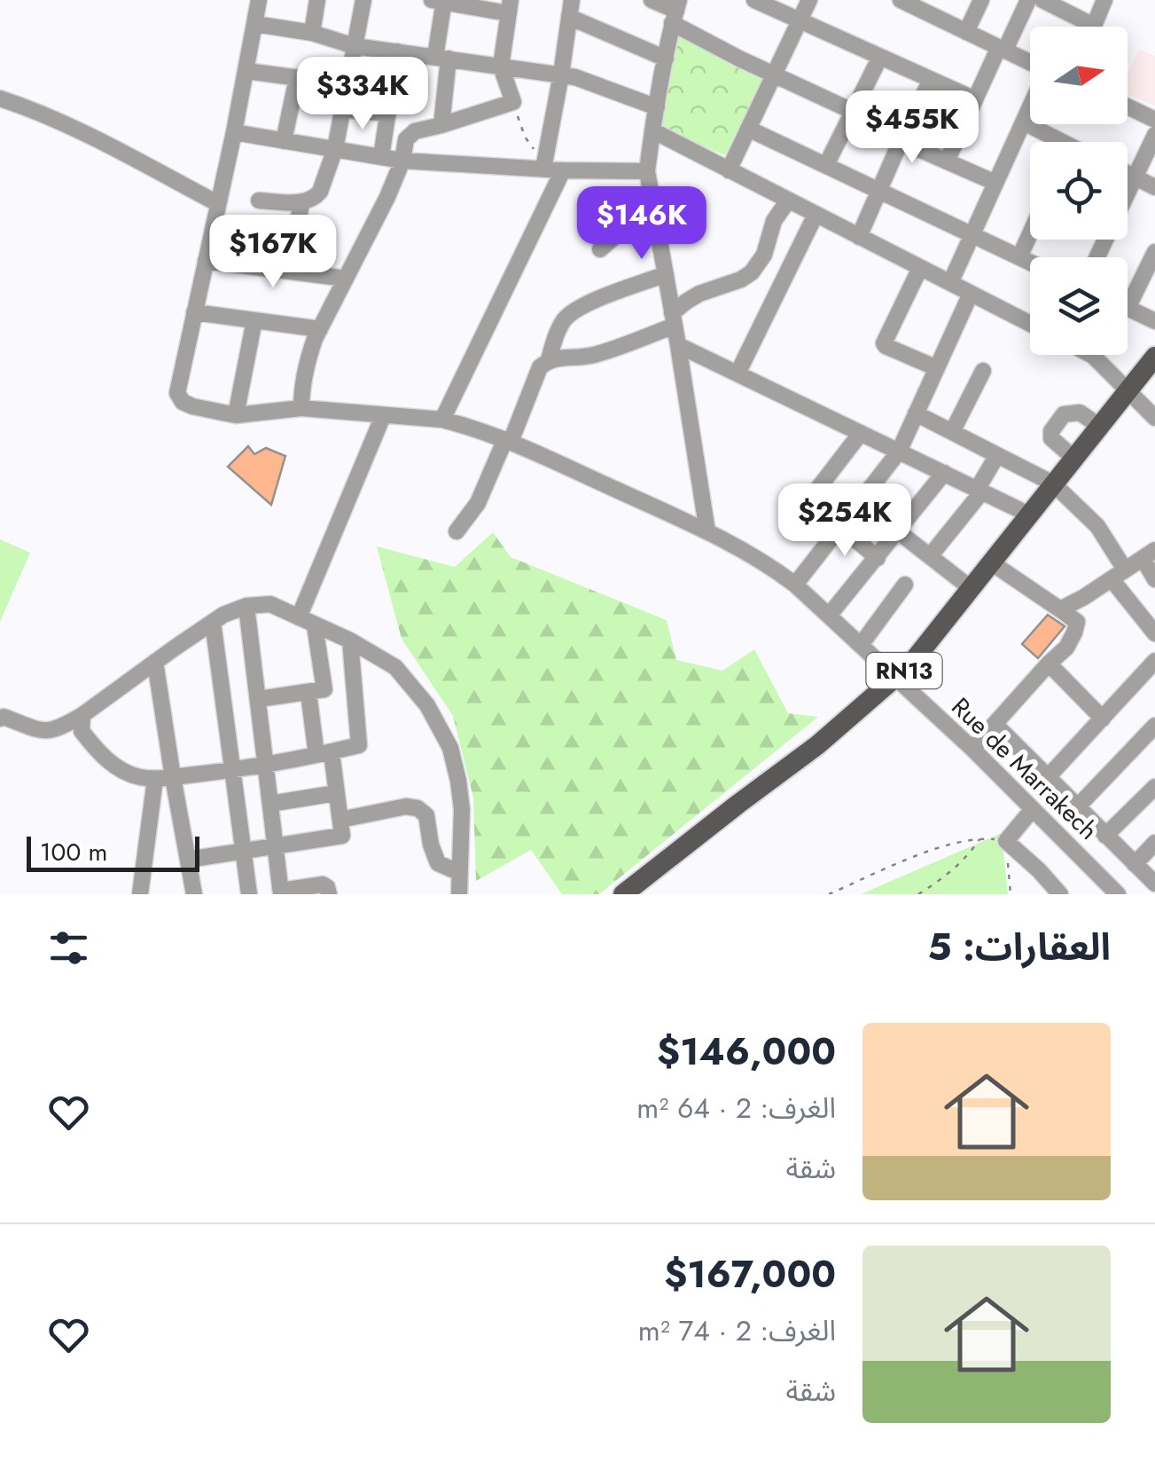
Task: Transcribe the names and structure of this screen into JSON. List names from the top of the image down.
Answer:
{
  "streets": {
    "main road": ["RN13"],
    "street": ["Rue de Marrakech"]
  },
  "crossings": [
    ["RN13", "Rue de Marrakech"]
  ],
  "scale_bar": "100 m",
  "north": "right",
  "page": {
    "price": [
      "$334K",
      "$455K",
      "$146K",
      "$167K",
      "$254K"
    ],
    "scale": "100 m",
    "heading": "العقارات: 5",
    "list": [
      {
        "name": "$146,000",
        "note": "الغرف: 2 · 64 m² · شقة"
      },
      {
        "name": "$167,000",
        "note": "الغرف: 2 · 74 m² · شقة"
      }
    ]
  }
}
